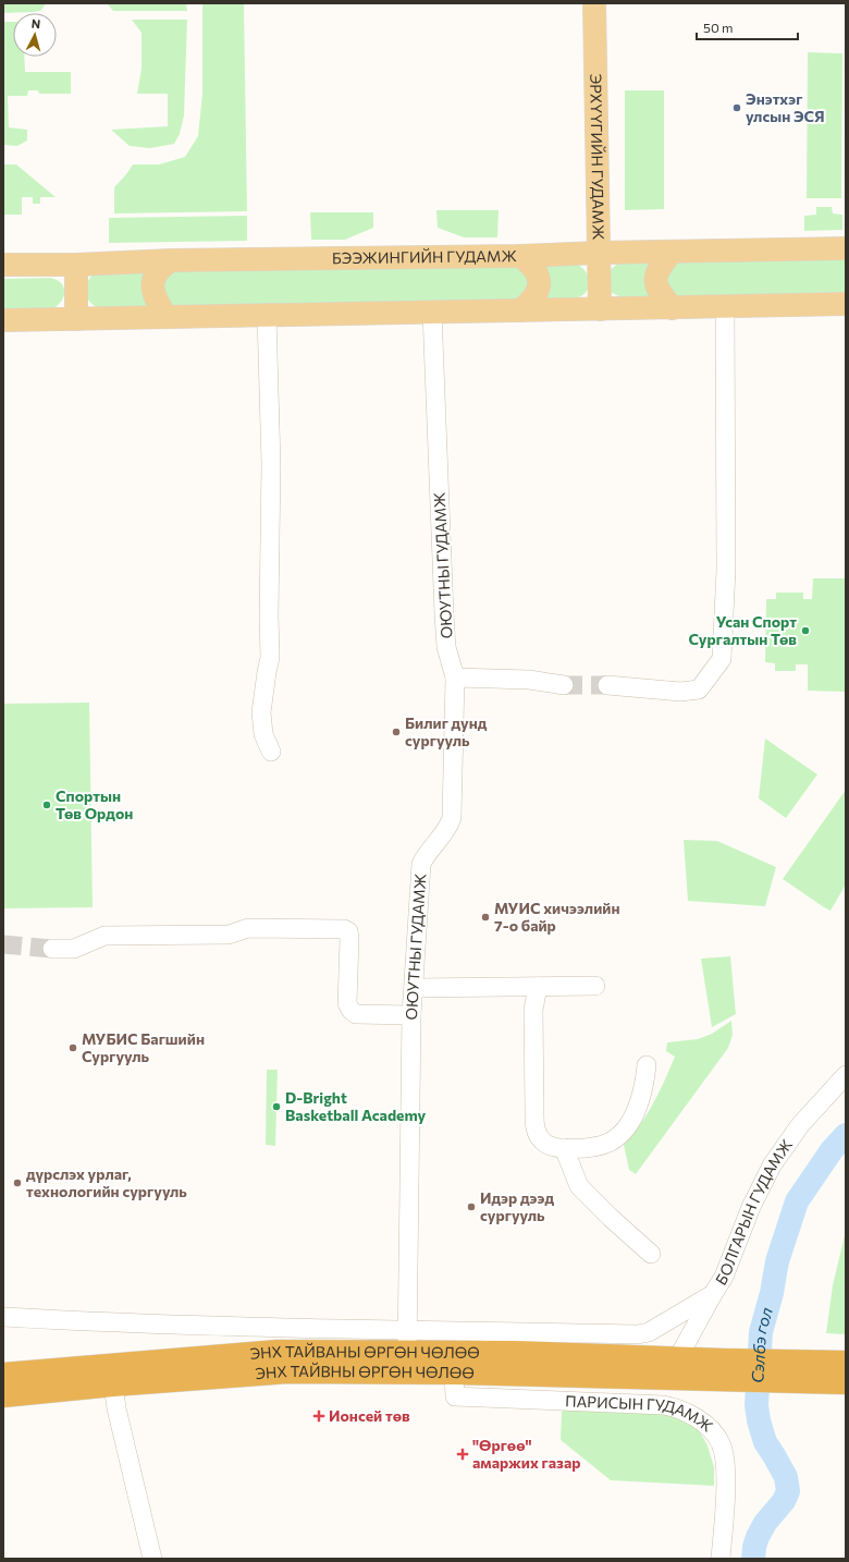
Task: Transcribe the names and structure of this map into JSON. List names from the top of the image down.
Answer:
{
  "streets": {
    "highway": ["ЭНХ ТАЙВАНЫ ӨРГӨН ЧӨЛӨӨ", "ЭНХ ТАЙВНЫ ӨРГӨН ЧӨЛӨӨ"],
    "main road": ["ЭРХҮҮГИЙН ГУДАМЖ", "БЭЭЖИНГИЙН ГУДАМЖ"],
    "street": ["ОЮУТНЫ ГУДАМЖ", "БОЛГАРЫН ГУДАМЖ", "ПАРИСЫН ГУДАМЖ"]
  },
  "crossings": [
    ["ЭРХҮҮГИЙН ГУДАМЖ", "БЭЭЖИНГИЙН ГУДАМЖ"],
    ["ОЮУТНЫ ГУДАМЖ", "ЭНХ ТАЙВАНЫ ӨРГӨН ЧӨЛӨӨ"],
    ["БОЛГАРЫН ГУДАМЖ", "ЭНХ ТАЙВАНЫ ӨРГӨН ЧӨЛӨӨ"],
    ["ЭНХ ТАЙВАНЫ ӨРГӨН ЧӨЛӨӨ", "ЭНХ ТАЙВНЫ ӨРГӨН ЧӨЛӨӨ"],
    ["ЭНХ ТАЙВНЫ ӨРГӨН ЧӨЛӨӨ", "ПАРИСЫН ГУДАМЖ"]
  ],
  "water": ["Сэлбэ гол"],
  "places": {
    "other": [
      "Энэтхэг улсын ЭСЯ",
      "Усан Спорт Сургалтын Төв",
      "Билиг дунд сургууль",
      "Спортын Төв Ордон",
      "МУИС хичээлийн 7-о байр",
      "МУБИС Багшийн Сургууль",
      "D-Bright Basketball Academy",
      "дүрслэх урлаг, технологийн сургууль",
      "Идэр дээд сургууль"
    ],
    "health": ["Ионсей төв", "\"Өргөө\" амаржих газар"]
  },
  "scale_bar": "50 m",
  "north": "top"
}
